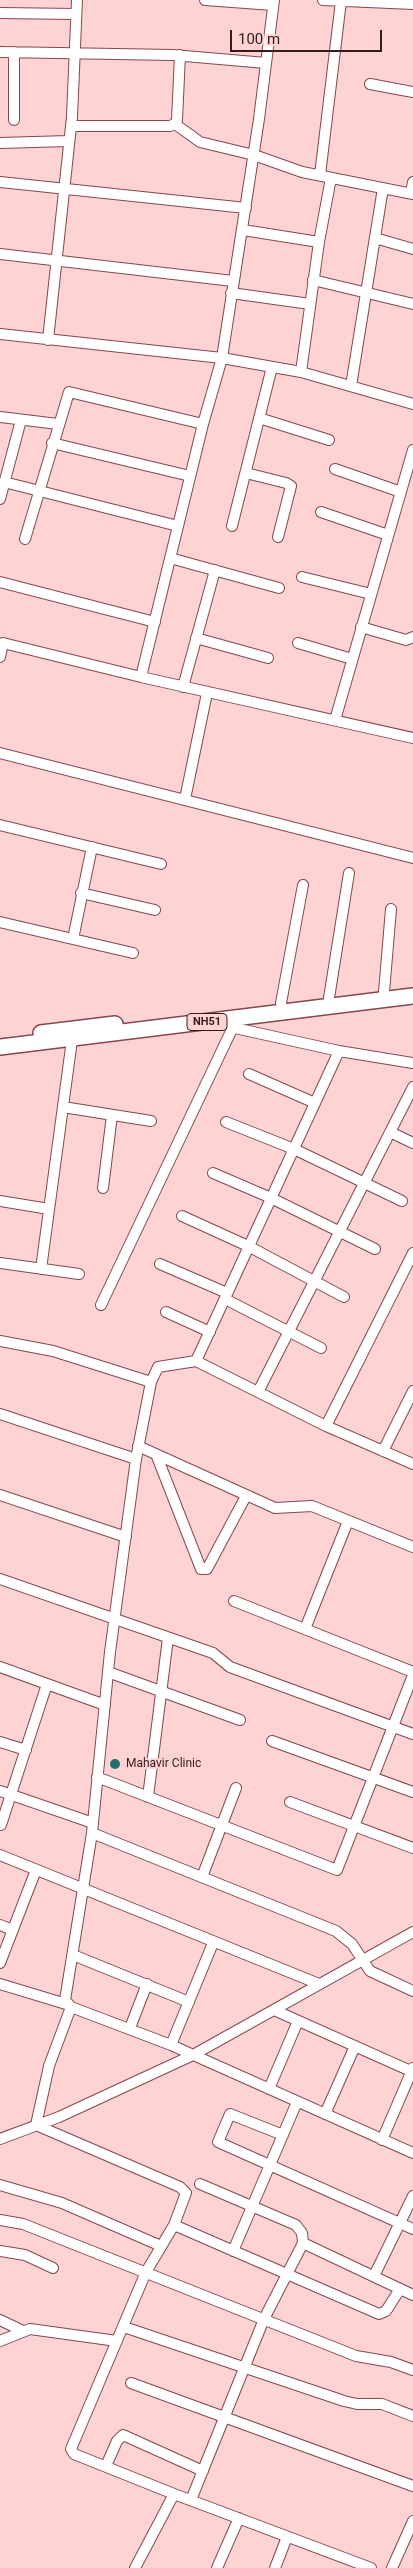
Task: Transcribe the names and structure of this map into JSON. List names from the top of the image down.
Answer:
{
  "streets": {
    "highway": ["NH51"]
  },
  "places": ["Mahavir Clinic"],
  "scale_bar": "100 m"
}
